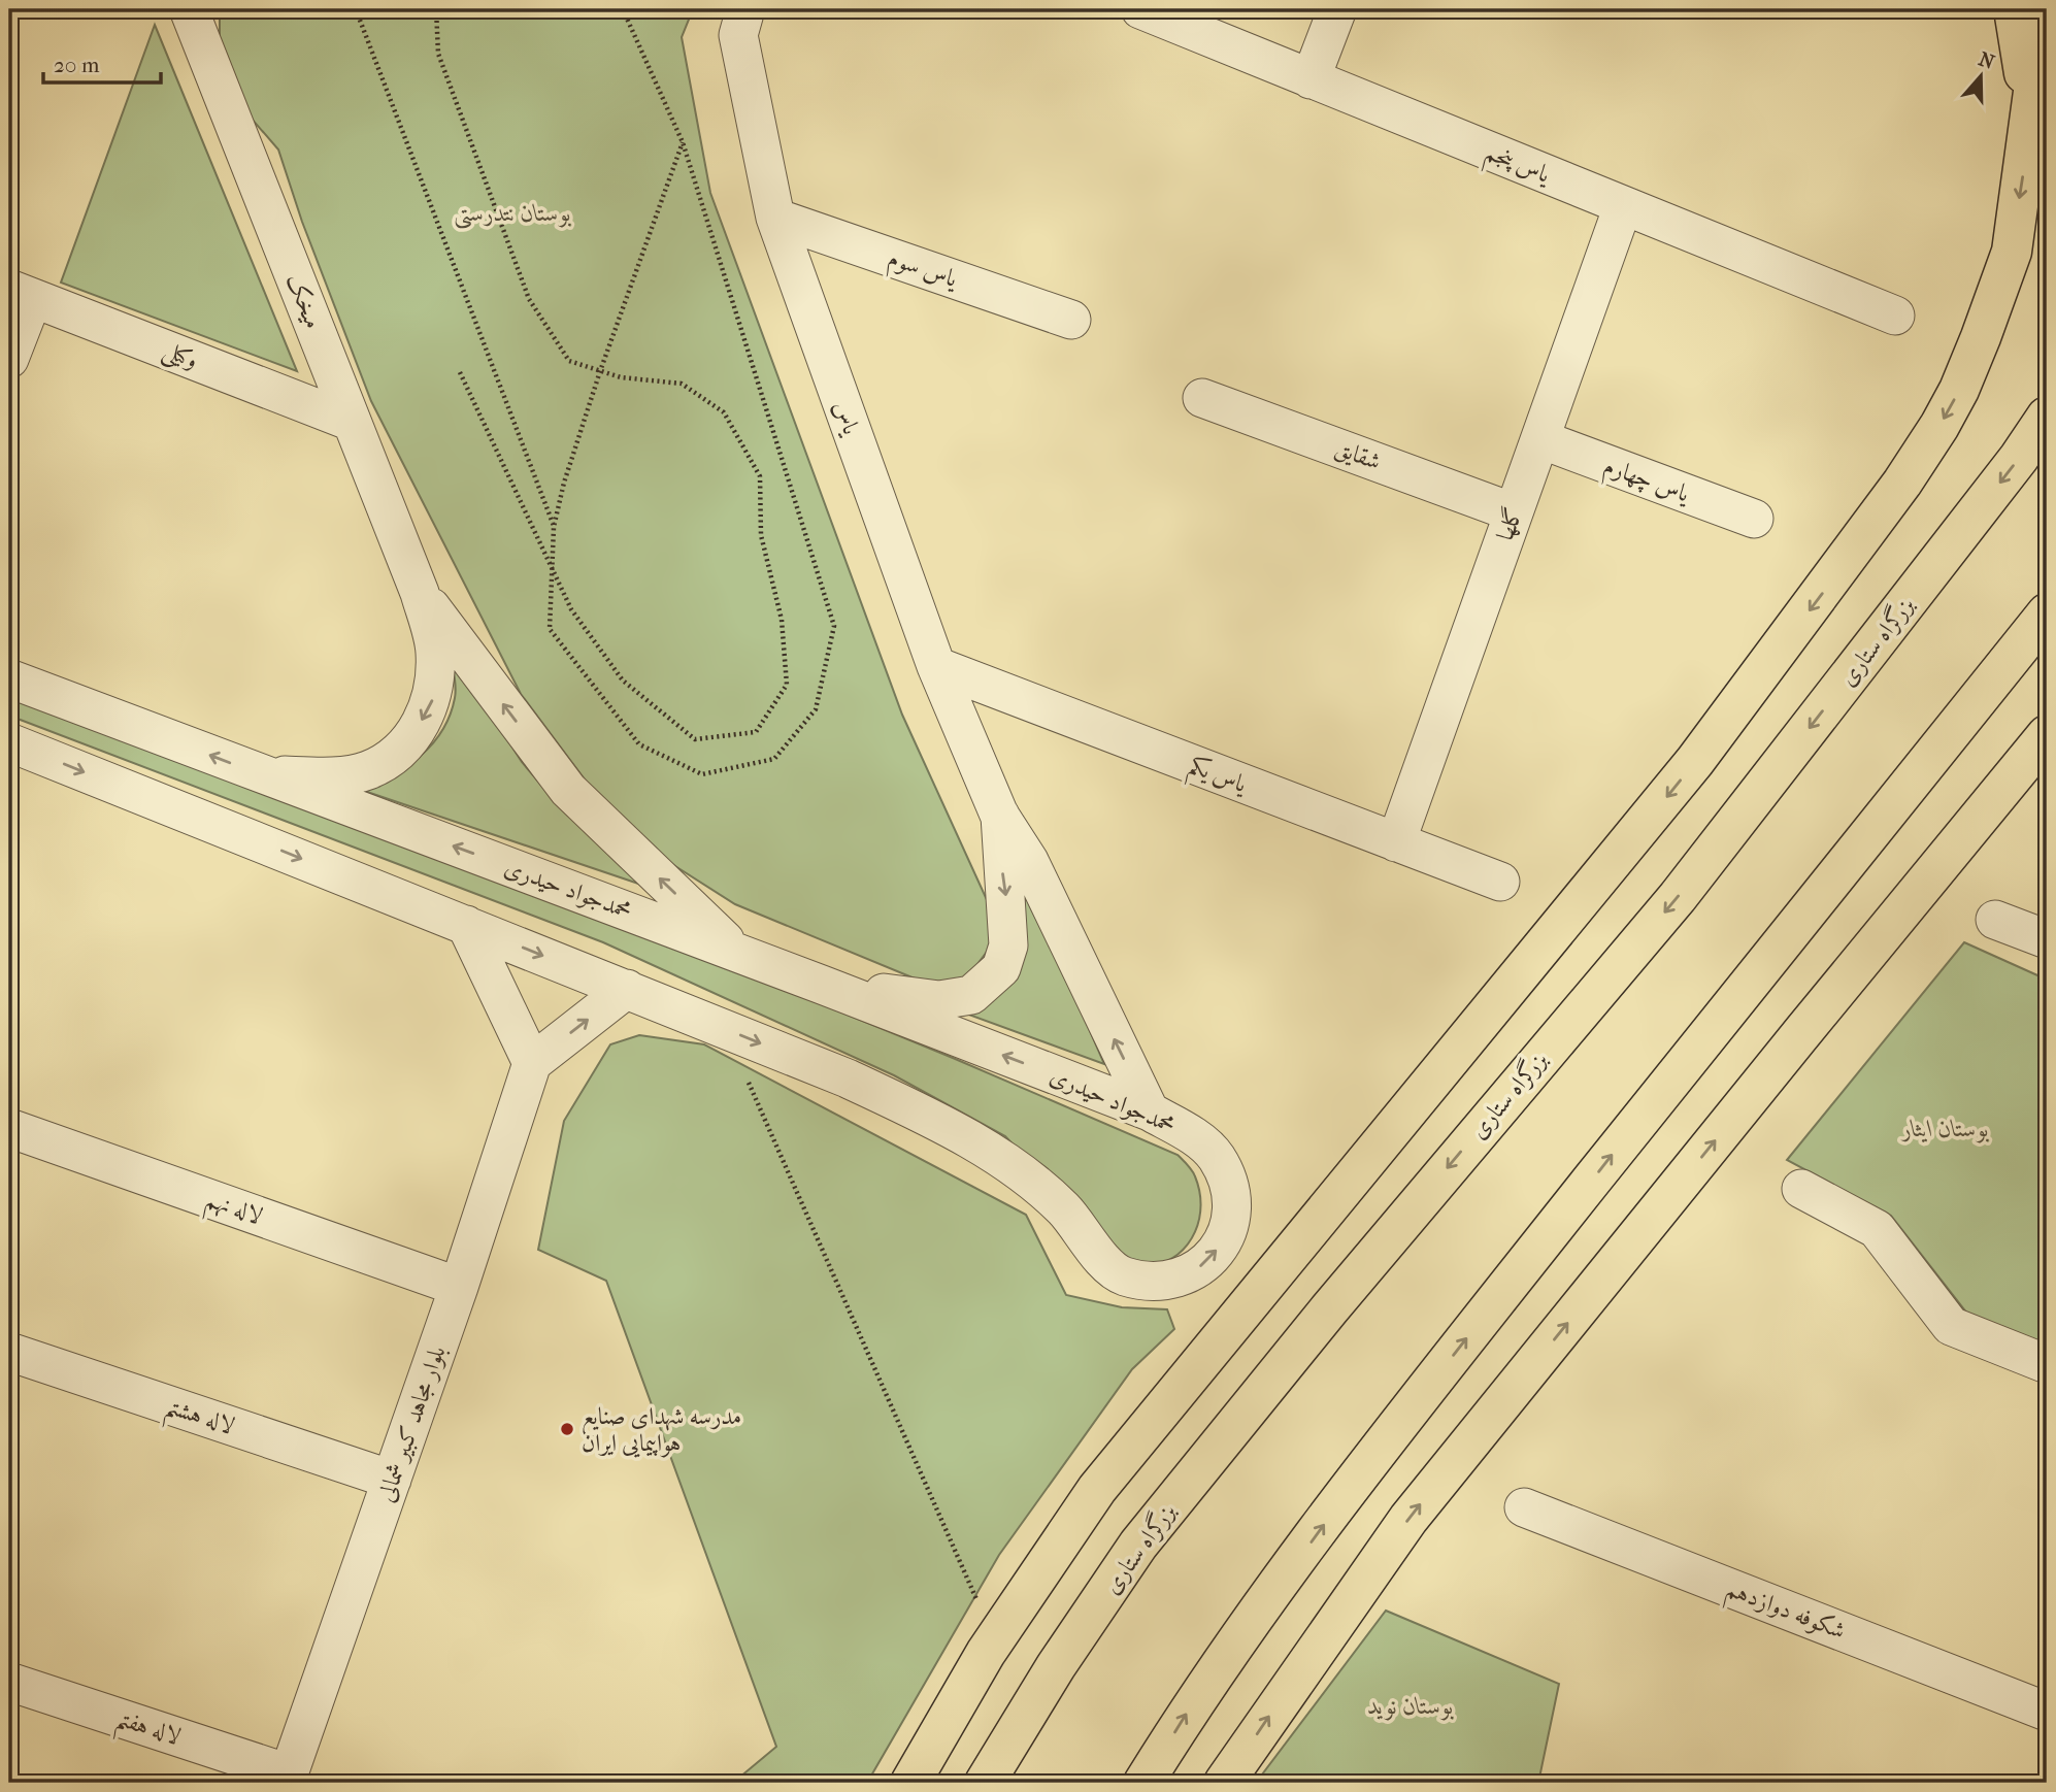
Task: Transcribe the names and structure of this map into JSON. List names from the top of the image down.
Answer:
{
  "streets": {
    "highway": ["بزرگراه ستاری"],
    "street": [
      "یاس پنجم",
      "یاس سوم",
      "میخک",
      "وکیلی",
      "یاس",
      "شقایق",
      "یاس چهارم",
      "گلها",
      "یاس یکم",
      "محمدجواد حیدری",
      "لاله نهم",
      "لاله هشتم",
      "بلوار مجاهد کبیر شمالی",
      "شکوفه دوازدهم",
      "لاله هفتم"
    ]
  },
  "crossings": [
    ["یاس پنجم", "گلها"],
    ["یاس سوم", "یاس"],
    ["میخک", "وکیلی"],
    ["یاس", "یاس یکم"],
    ["شقایق", "گلها"],
    ["یاس چهارم", "گلها"],
    ["گلها", "یاس یکم"],
    ["لاله نهم", "بلوار مجاهد کبیر شمالی"],
    ["لاله هشتم", "بلوار مجاهد کبیر شمالی"],
    ["بلوار مجاهد کبیر شمالی", "لاله هفتم"]
  ],
  "parks": ["بوستان نتدرستی", "بوستان ایثار", "بوستان نوید"],
  "places": ["مدرسه شهدای صنایع هواپیمایی ایران"],
  "scale_bar": "20 m",
  "north": "top"
}
